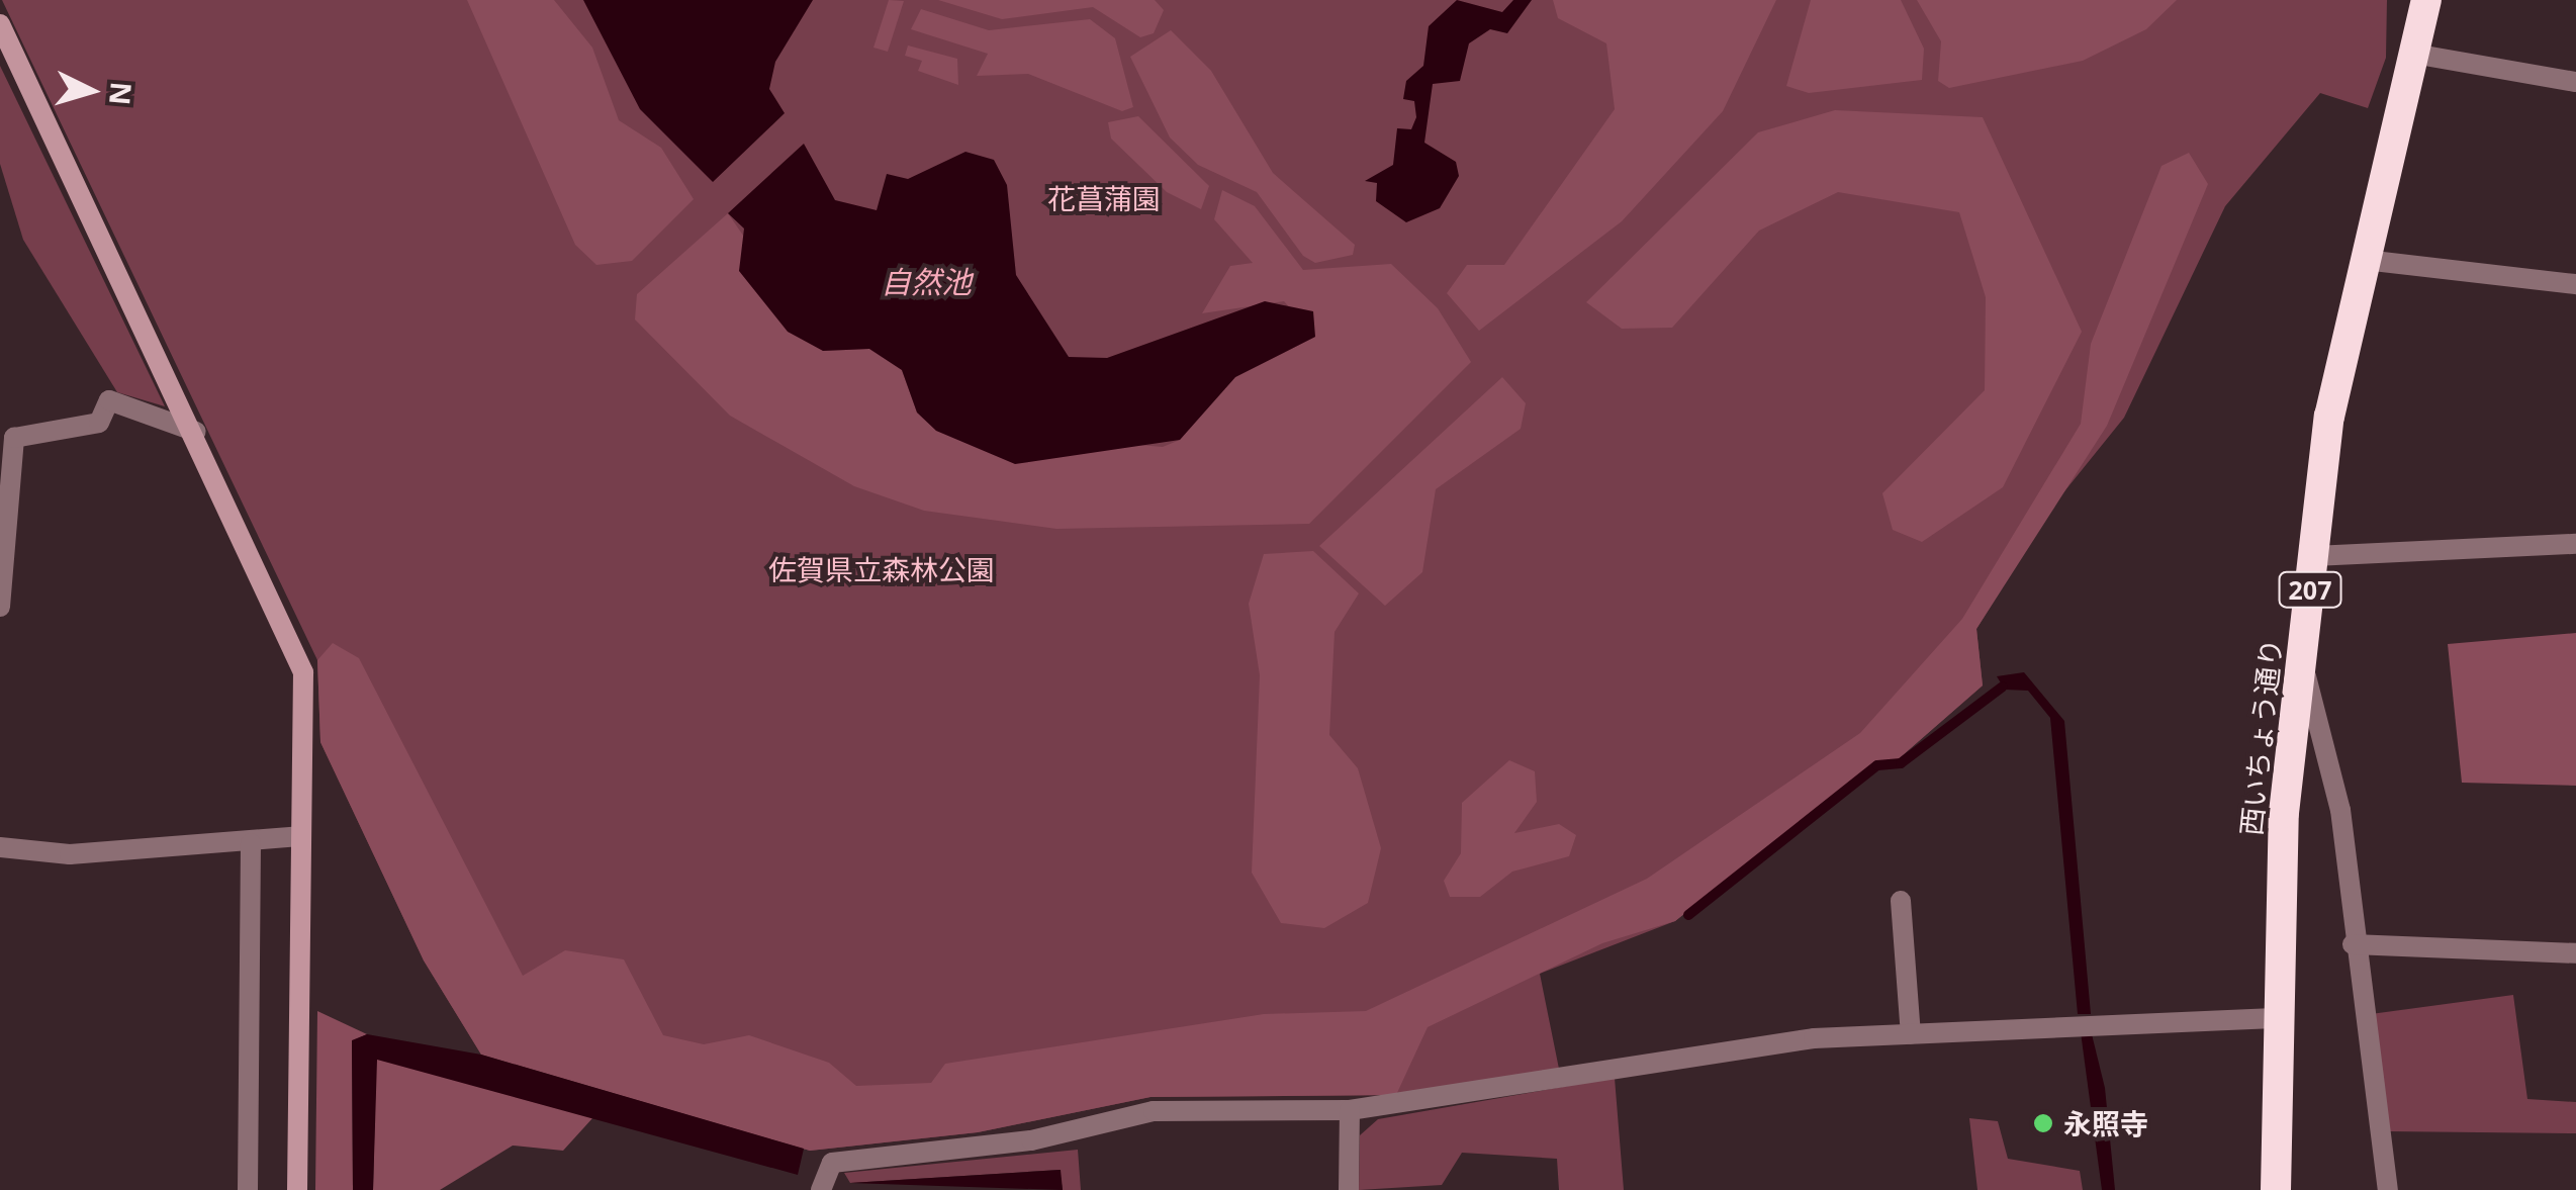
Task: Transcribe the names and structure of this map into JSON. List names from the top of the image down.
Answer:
{
  "streets": {
    "highway": ["207", "西いちょう通り"]
  },
  "water": ["自然池"],
  "parks": ["花菖蒲園", "佐賀県立森林公園"],
  "places": ["永照寺"],
  "north": "right"
}
